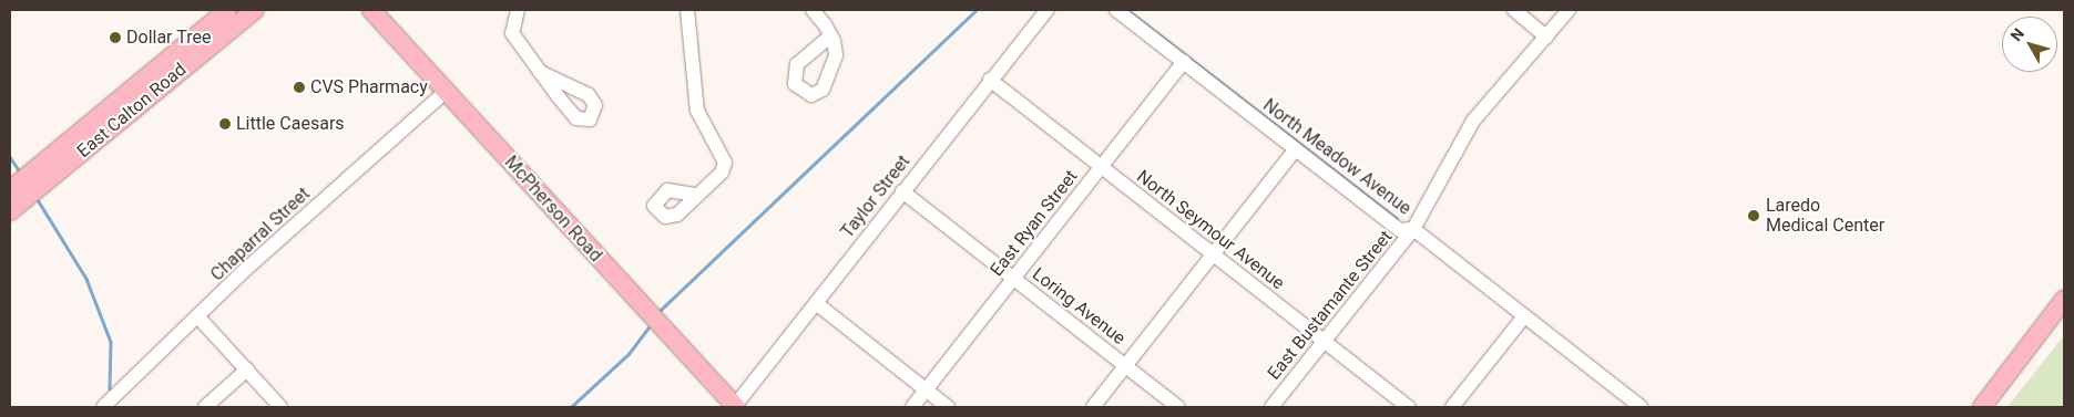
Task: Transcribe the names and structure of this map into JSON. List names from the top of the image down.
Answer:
{
  "streets": {
    "main road": ["East Calton Road", "McPherson Road"],
    "street": [
      "North Meadow Avenue",
      "Taylor Street",
      "East Ryan Street",
      "North Seymour Avenue",
      "Chaparral Street",
      "East Bustamante Street",
      "Loring Avenue"
    ]
  },
  "crossings": [
    ["North Meadow Avenue", "East Ryan Street"],
    ["North Meadow Avenue", "East Bustamante Street"],
    ["Taylor Street", "McPherson Road"],
    ["Taylor Street", "North Seymour Avenue"],
    ["Taylor Street", "Loring Avenue"],
    ["McPherson Road", "Chaparral Street"],
    ["East Ryan Street", "North Seymour Avenue"],
    ["East Ryan Street", "Loring Avenue"],
    ["North Seymour Avenue", "East Bustamante Street"]
  ],
  "places": [
    "Dollar Tree",
    "CVS Pharmacy",
    "Little Caesars",
    "Laredo Medical Center"
  ],
  "north": "top left"
}
